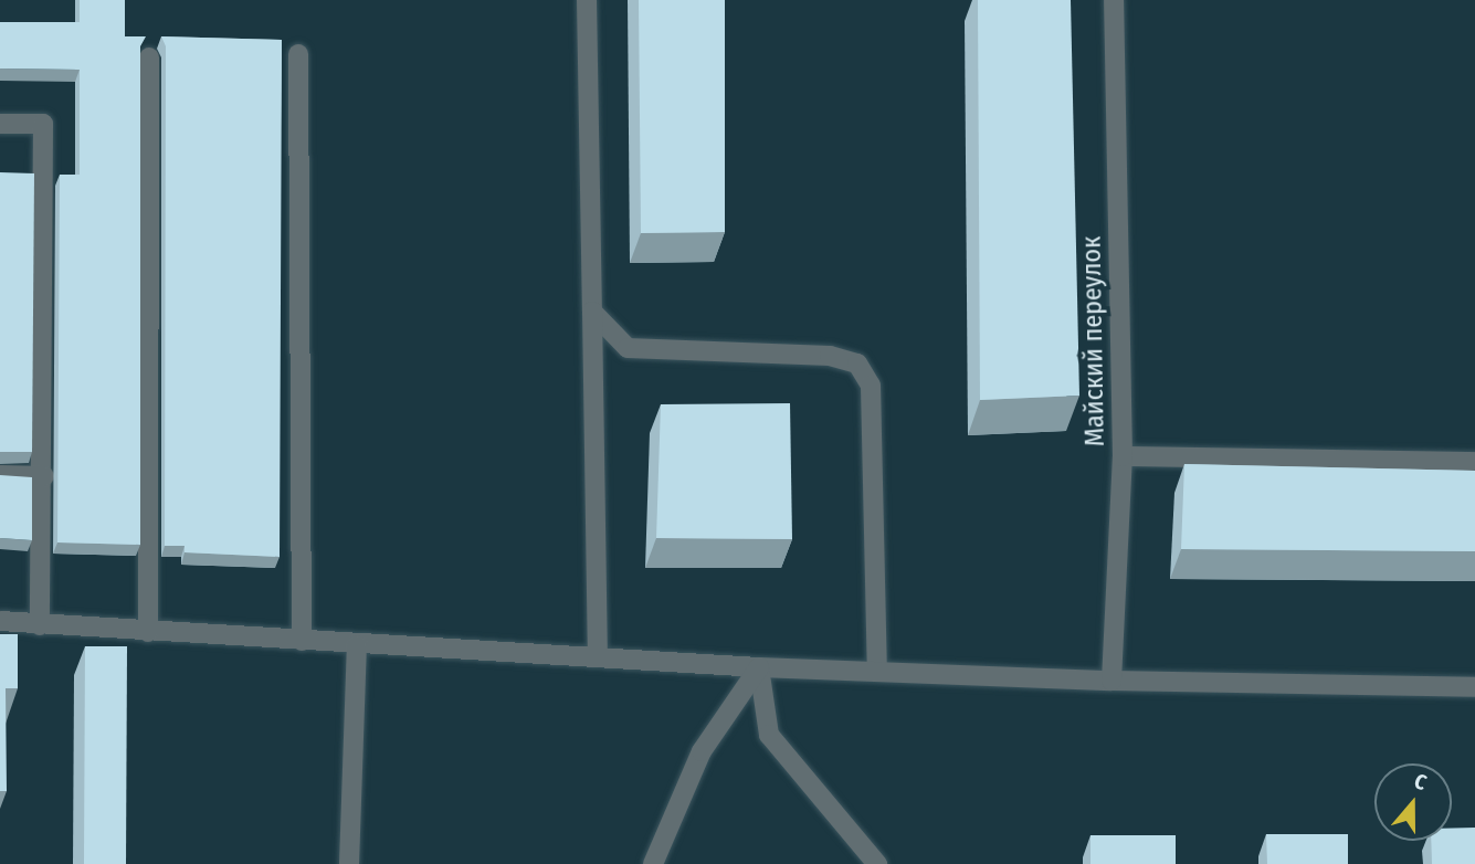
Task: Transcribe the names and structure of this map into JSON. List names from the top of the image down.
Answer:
{
  "streets": {
    "street": ["Майский переулок"]
  },
  "north": "top"
}
